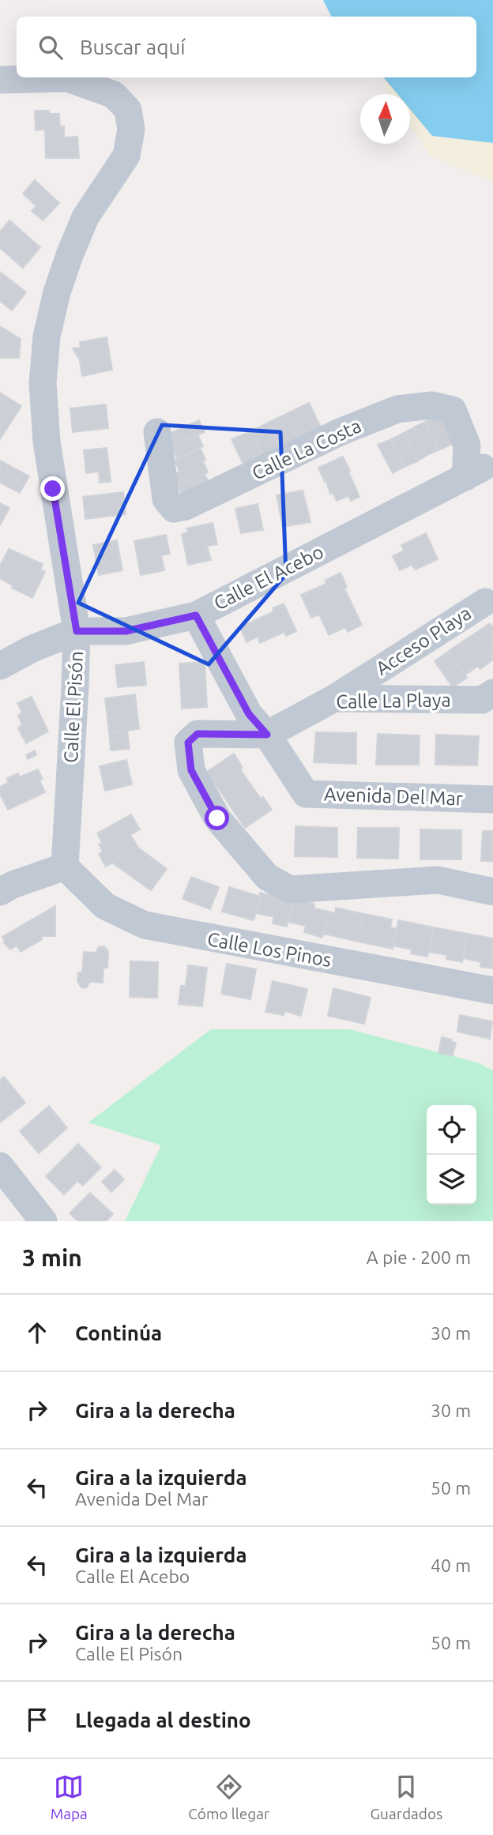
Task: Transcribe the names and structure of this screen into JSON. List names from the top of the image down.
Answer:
{
  "streets": {
    "street": [
      "Calle La Costa",
      "Calle El Acebo",
      "Acceso Playa",
      "Calle La Playa",
      "Calle El Pisón",
      "Avenida Del Mar",
      "Calle Los Pinos"
    ]
  },
  "crossings": [
    ["Calle La Costa", "Calle El Acebo"],
    ["Calle El Acebo", "Calle El Pisón"],
    ["Calle El Acebo", "Avenida Del Mar"],
    ["Acceso Playa", "Calle La Playa"],
    ["Calle La Playa", "Avenida Del Mar"],
    ["Calle El Pisón", "Calle Los Pinos"]
  ],
  "north": "top",
  "page": {
    "search": "Buscar aquí",
    "heading": ["3 min", "A pie · 200 m"],
    "list": [
      ["Continúa", "30 m"],
      ["Gira a la derecha", "30 m"],
      ["Gira a la izquierda", "Avenida Del Mar", "50 m"],
      ["Gira a la izquierda", "Calle El Acebo", "40 m"],
      ["Gira a la derecha", "Calle El Pisón", "50 m"],
      "Llegada al destino"
    ],
    "nav": ["Mapa", "Cómo llegar", "Guardados"]
  }
}
